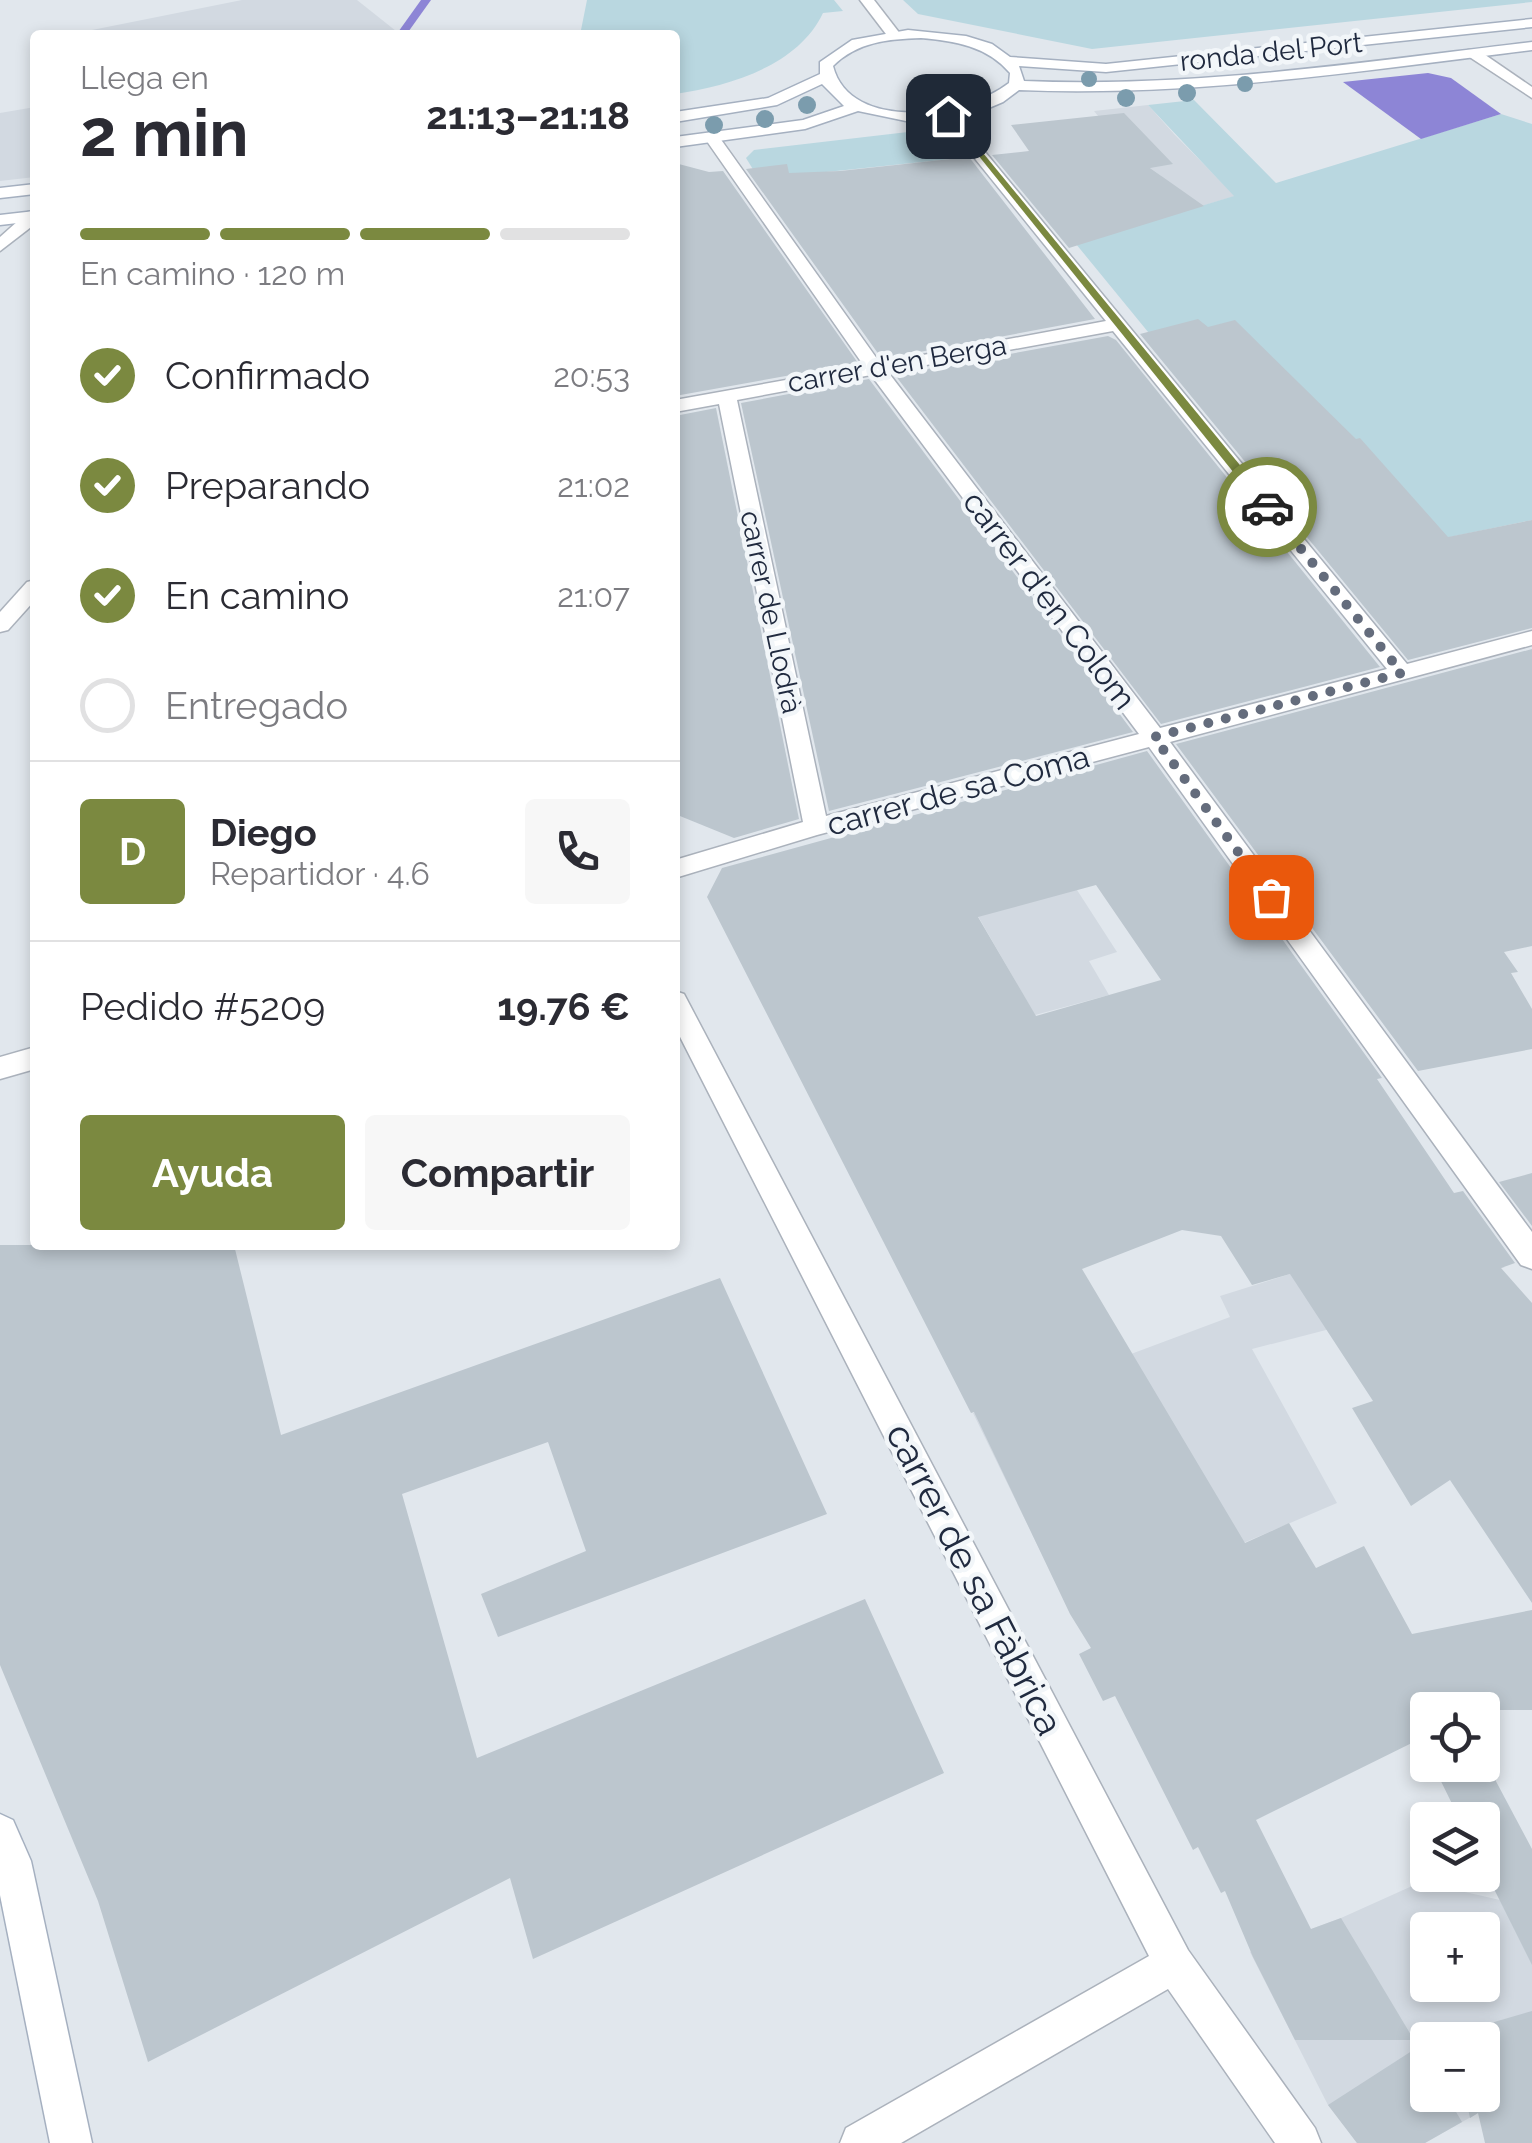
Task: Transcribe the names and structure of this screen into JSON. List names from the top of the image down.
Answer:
{
  "streets": {
    "street": [
      "ronda del Port",
      "carrer d'en Berga",
      "carrer d'en Colom",
      "carrer de Llodrà",
      "carrer de sa Coma",
      "carrer de sa Fàbrica"
    ]
  },
  "crossings": [
    ["carrer d'en Berga", "carrer d'en Colom"],
    ["carrer d'en Berga", "carrer de Llodrà"],
    ["carrer d'en Colom", "carrer de sa Coma"],
    ["carrer de Llodrà", "carrer de sa Coma"]
  ],
  "page": {
    "heading": ["2 min", "Llega en", "21:13–21:18"],
    "panel": [
      "Diego",
      "Repartidor · 4.6",
      "Pedido #5209",
      "19.76 €"
    ],
    "bar": "En camino · 120 m",
    "list": [
      ["Confirmado", "20:53"],
      ["Preparando", "21:02"],
      ["En camino", "21:07"],
      "Entregado"
    ],
    "round": "D",
    "buttons": ["Ayuda", "Compartir"],
    "map_buttons": ["+", "−"]
  }
}
